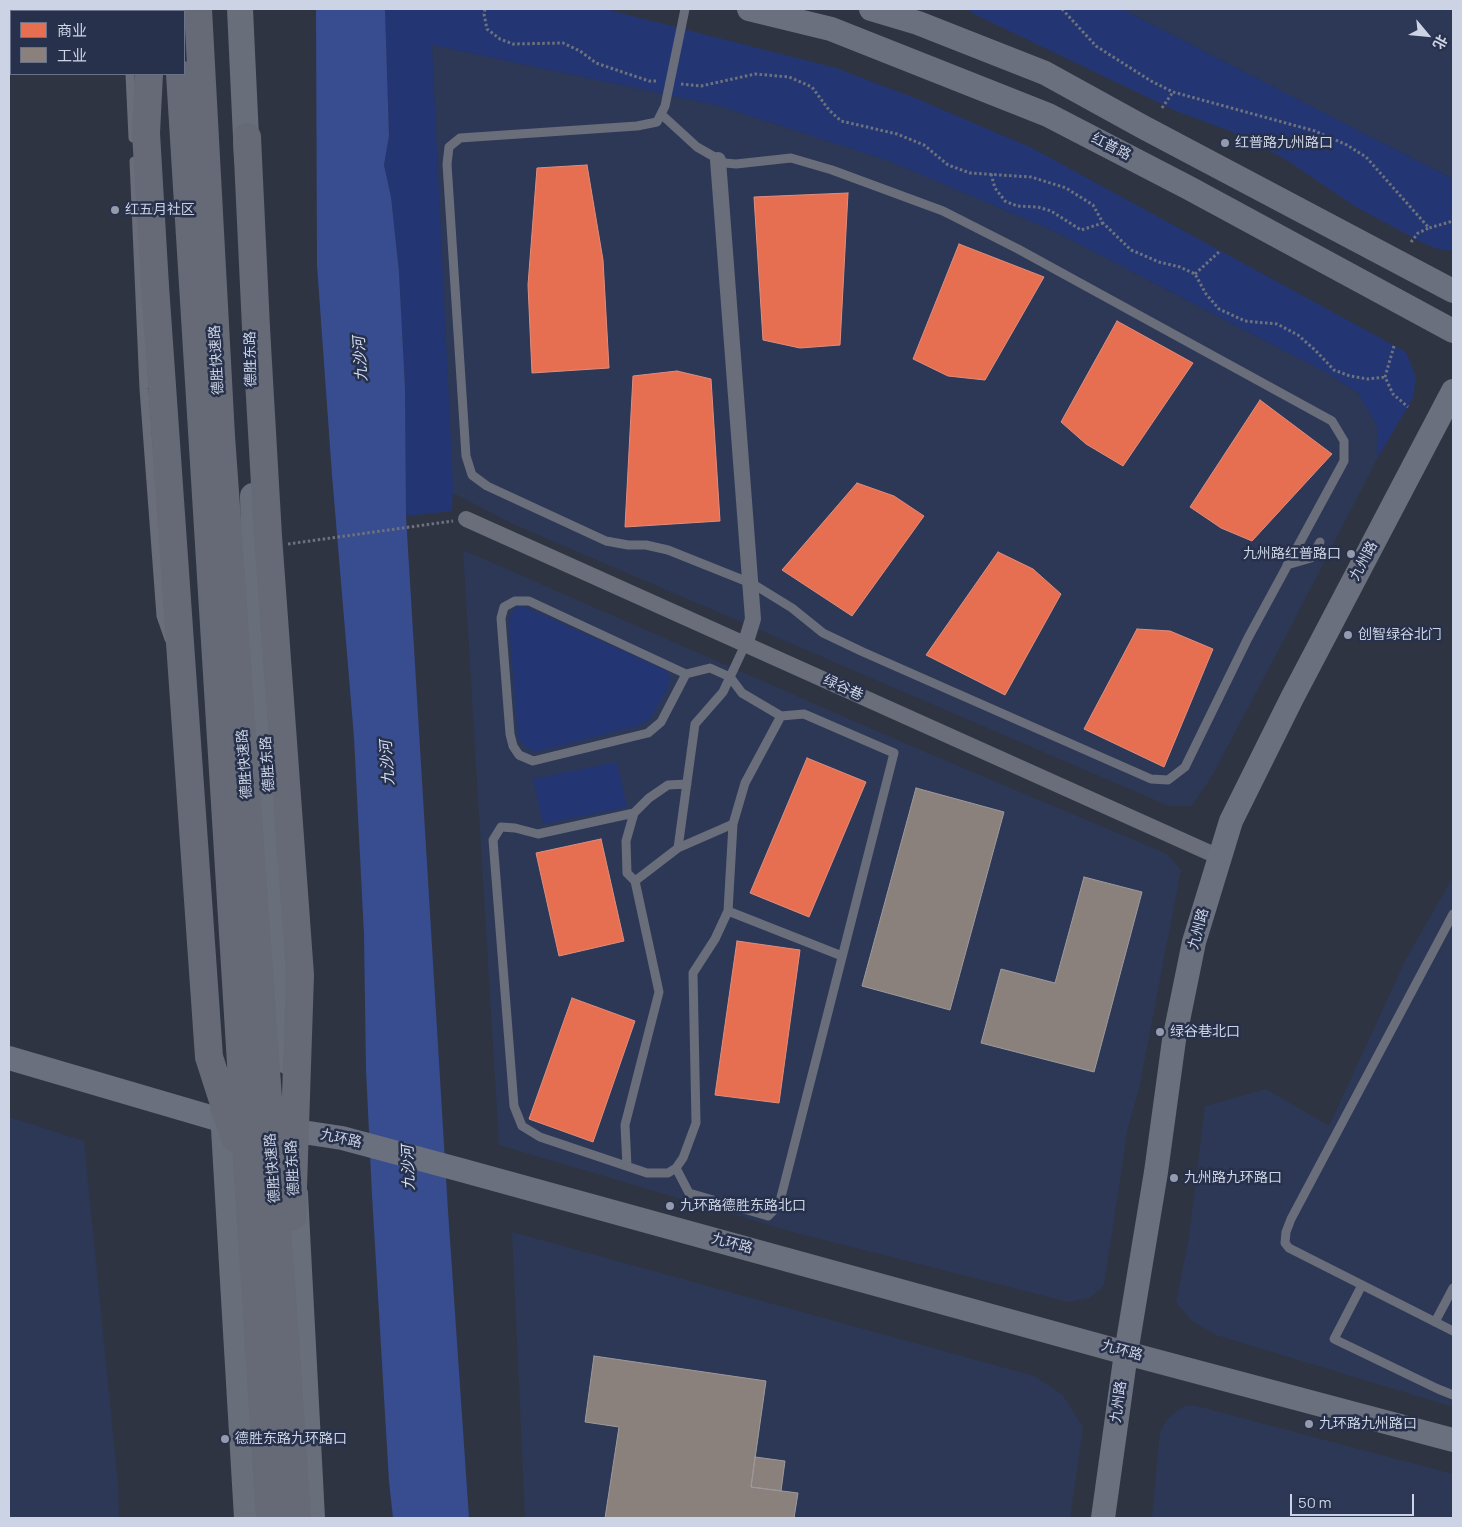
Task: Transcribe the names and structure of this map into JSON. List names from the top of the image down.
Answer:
{
  "streets": {
    "highway": ["德胜快速路"],
    "main road": ["德胜东路"],
    "street": [
      "红普路",
      "九州路",
      "绿谷巷",
      "九环路"
    ]
  },
  "crossings": [
    ["德胜东路", "九环路"],
    ["九州路", "绿谷巷"],
    ["九州路", "九环路"]
  ],
  "water": ["九沙河"],
  "places": [
    "红普路九州路口",
    "红五月社区",
    "九州路红普路口",
    "创智绿谷北门",
    "绿谷巷北口",
    "九州路九环路口",
    "九环路德胜东路北口",
    "九环路九州路口",
    "德胜东路九环路口"
  ],
  "legend": ["商业", "工业"],
  "scale_bar": "50 m",
  "north": "bottom right"
}
